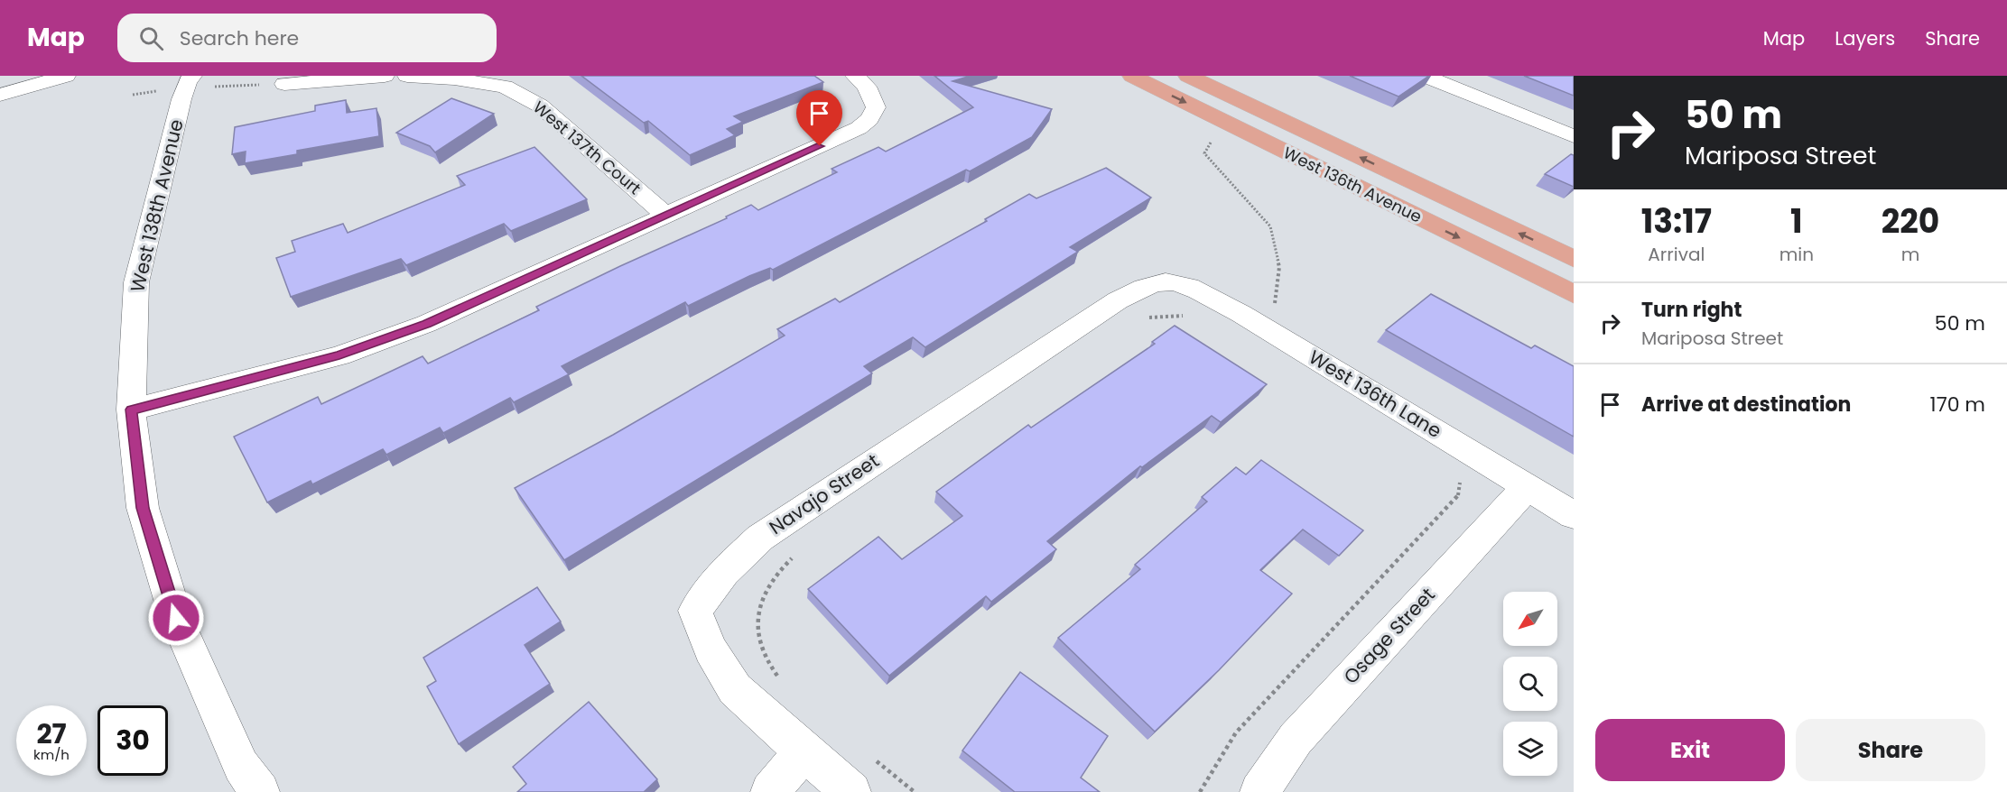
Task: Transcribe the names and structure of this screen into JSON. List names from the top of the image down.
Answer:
{
  "streets": {
    "main road": ["West 136th Avenue"],
    "street": [
      "West 137th Court",
      "West 138th Avenue",
      "West 136th Lane",
      "Navajo Street",
      "Osage Street"
    ]
  },
  "crossings": [
    ["West 136th Lane", "Navajo Street"],
    ["West 136th Lane", "Osage Street"]
  ],
  "north": "bottom left",
  "page": {
    "header": "Map",
    "search": "Search here",
    "nav": ["Map", "Layers", "Share"],
    "turn": ["50 m", "Mariposa Street"],
    "eta": [
      "13:17",
      "Arrival",
      "1",
      "min",
      "220",
      "m"
    ],
    "list": [
      {
        "name": "Turn right",
        "note": "Mariposa Street",
        "value": "50 m"
      },
      {
        "name": "Arrive at destination",
        "value": "170 m"
      }
    ],
    "speed": "27 km/h",
    "limit": "30",
    "buttons": ["Exit", "Share"]
  }
}
